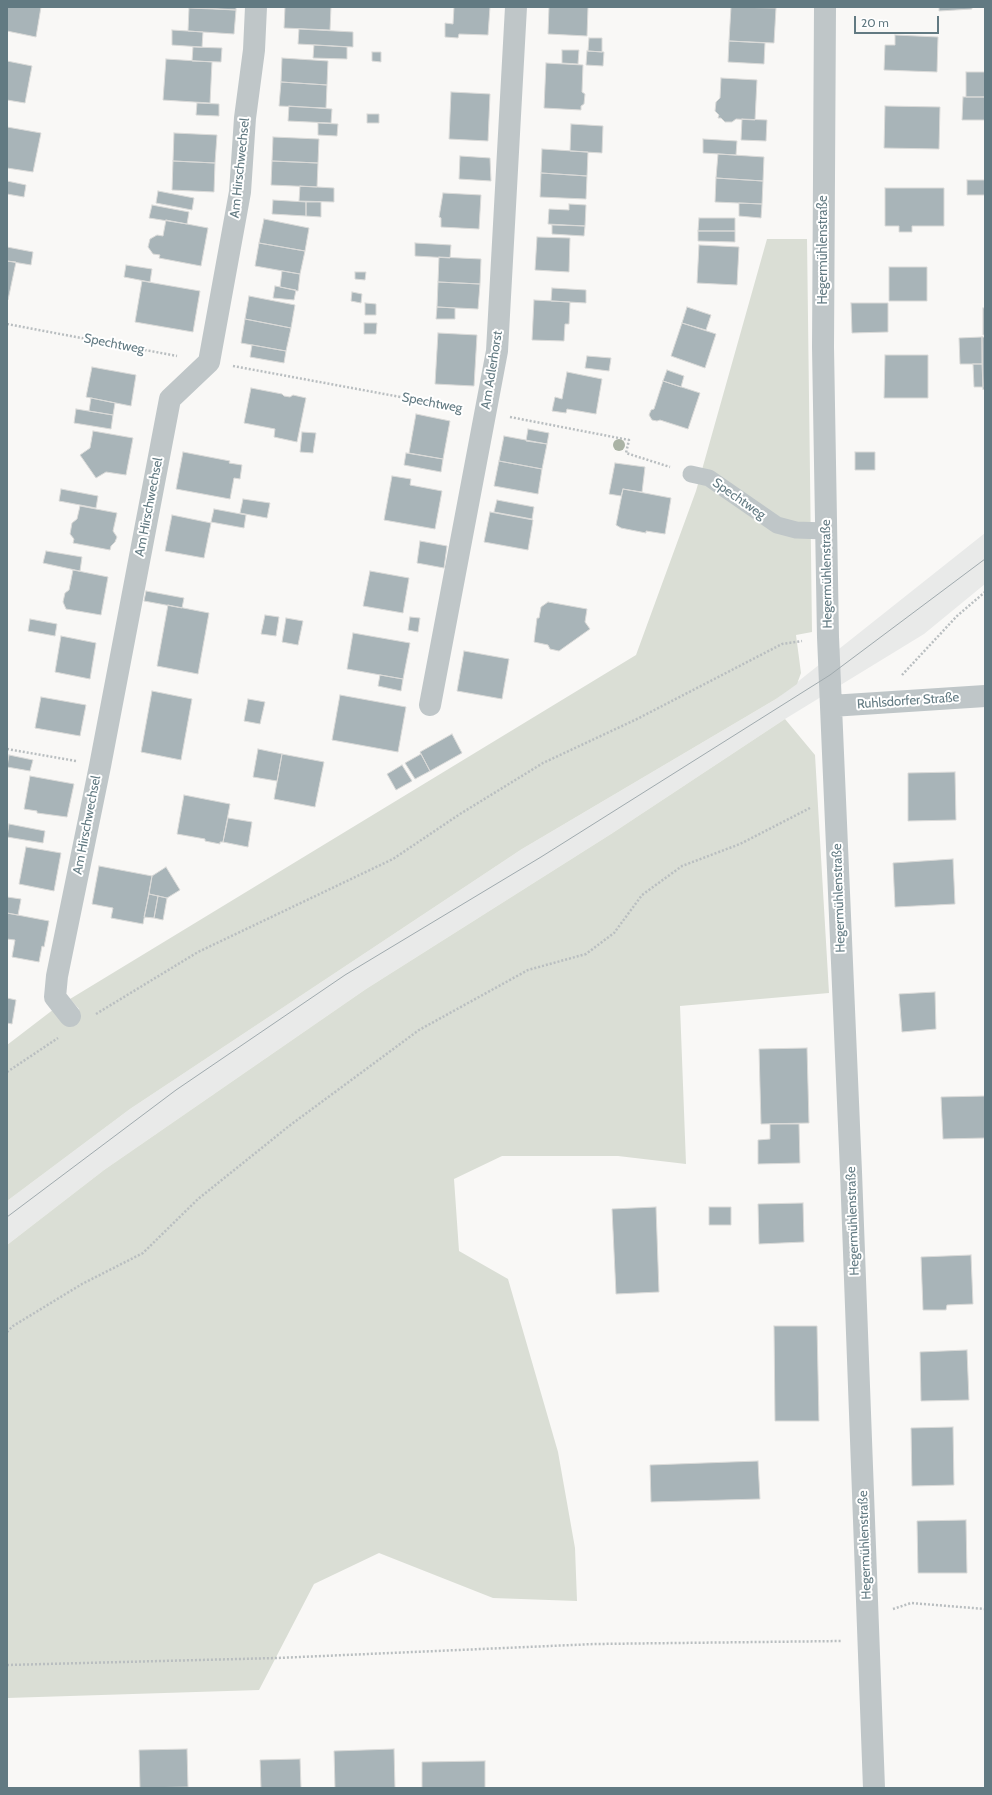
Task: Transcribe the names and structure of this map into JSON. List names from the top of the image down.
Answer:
{
  "streets": {
    "street": [
      "Am Hirschwechsel",
      "Hegermühlenstraße",
      "Am Adlerhorst",
      "Ruhlsdorfer Straße"
    ],
    "lane": ["Spechtweg"]
  },
  "crossings": [
    ["Am Hirschwechsel", "Spechtweg"],
    ["Hegermühlenstraße", "Spechtweg"],
    ["Hegermühlenstraße", "Ruhlsdorfer Straße"],
    ["Spechtweg", "Am Adlerhorst"]
  ],
  "scale_bar": "20 m"
}
